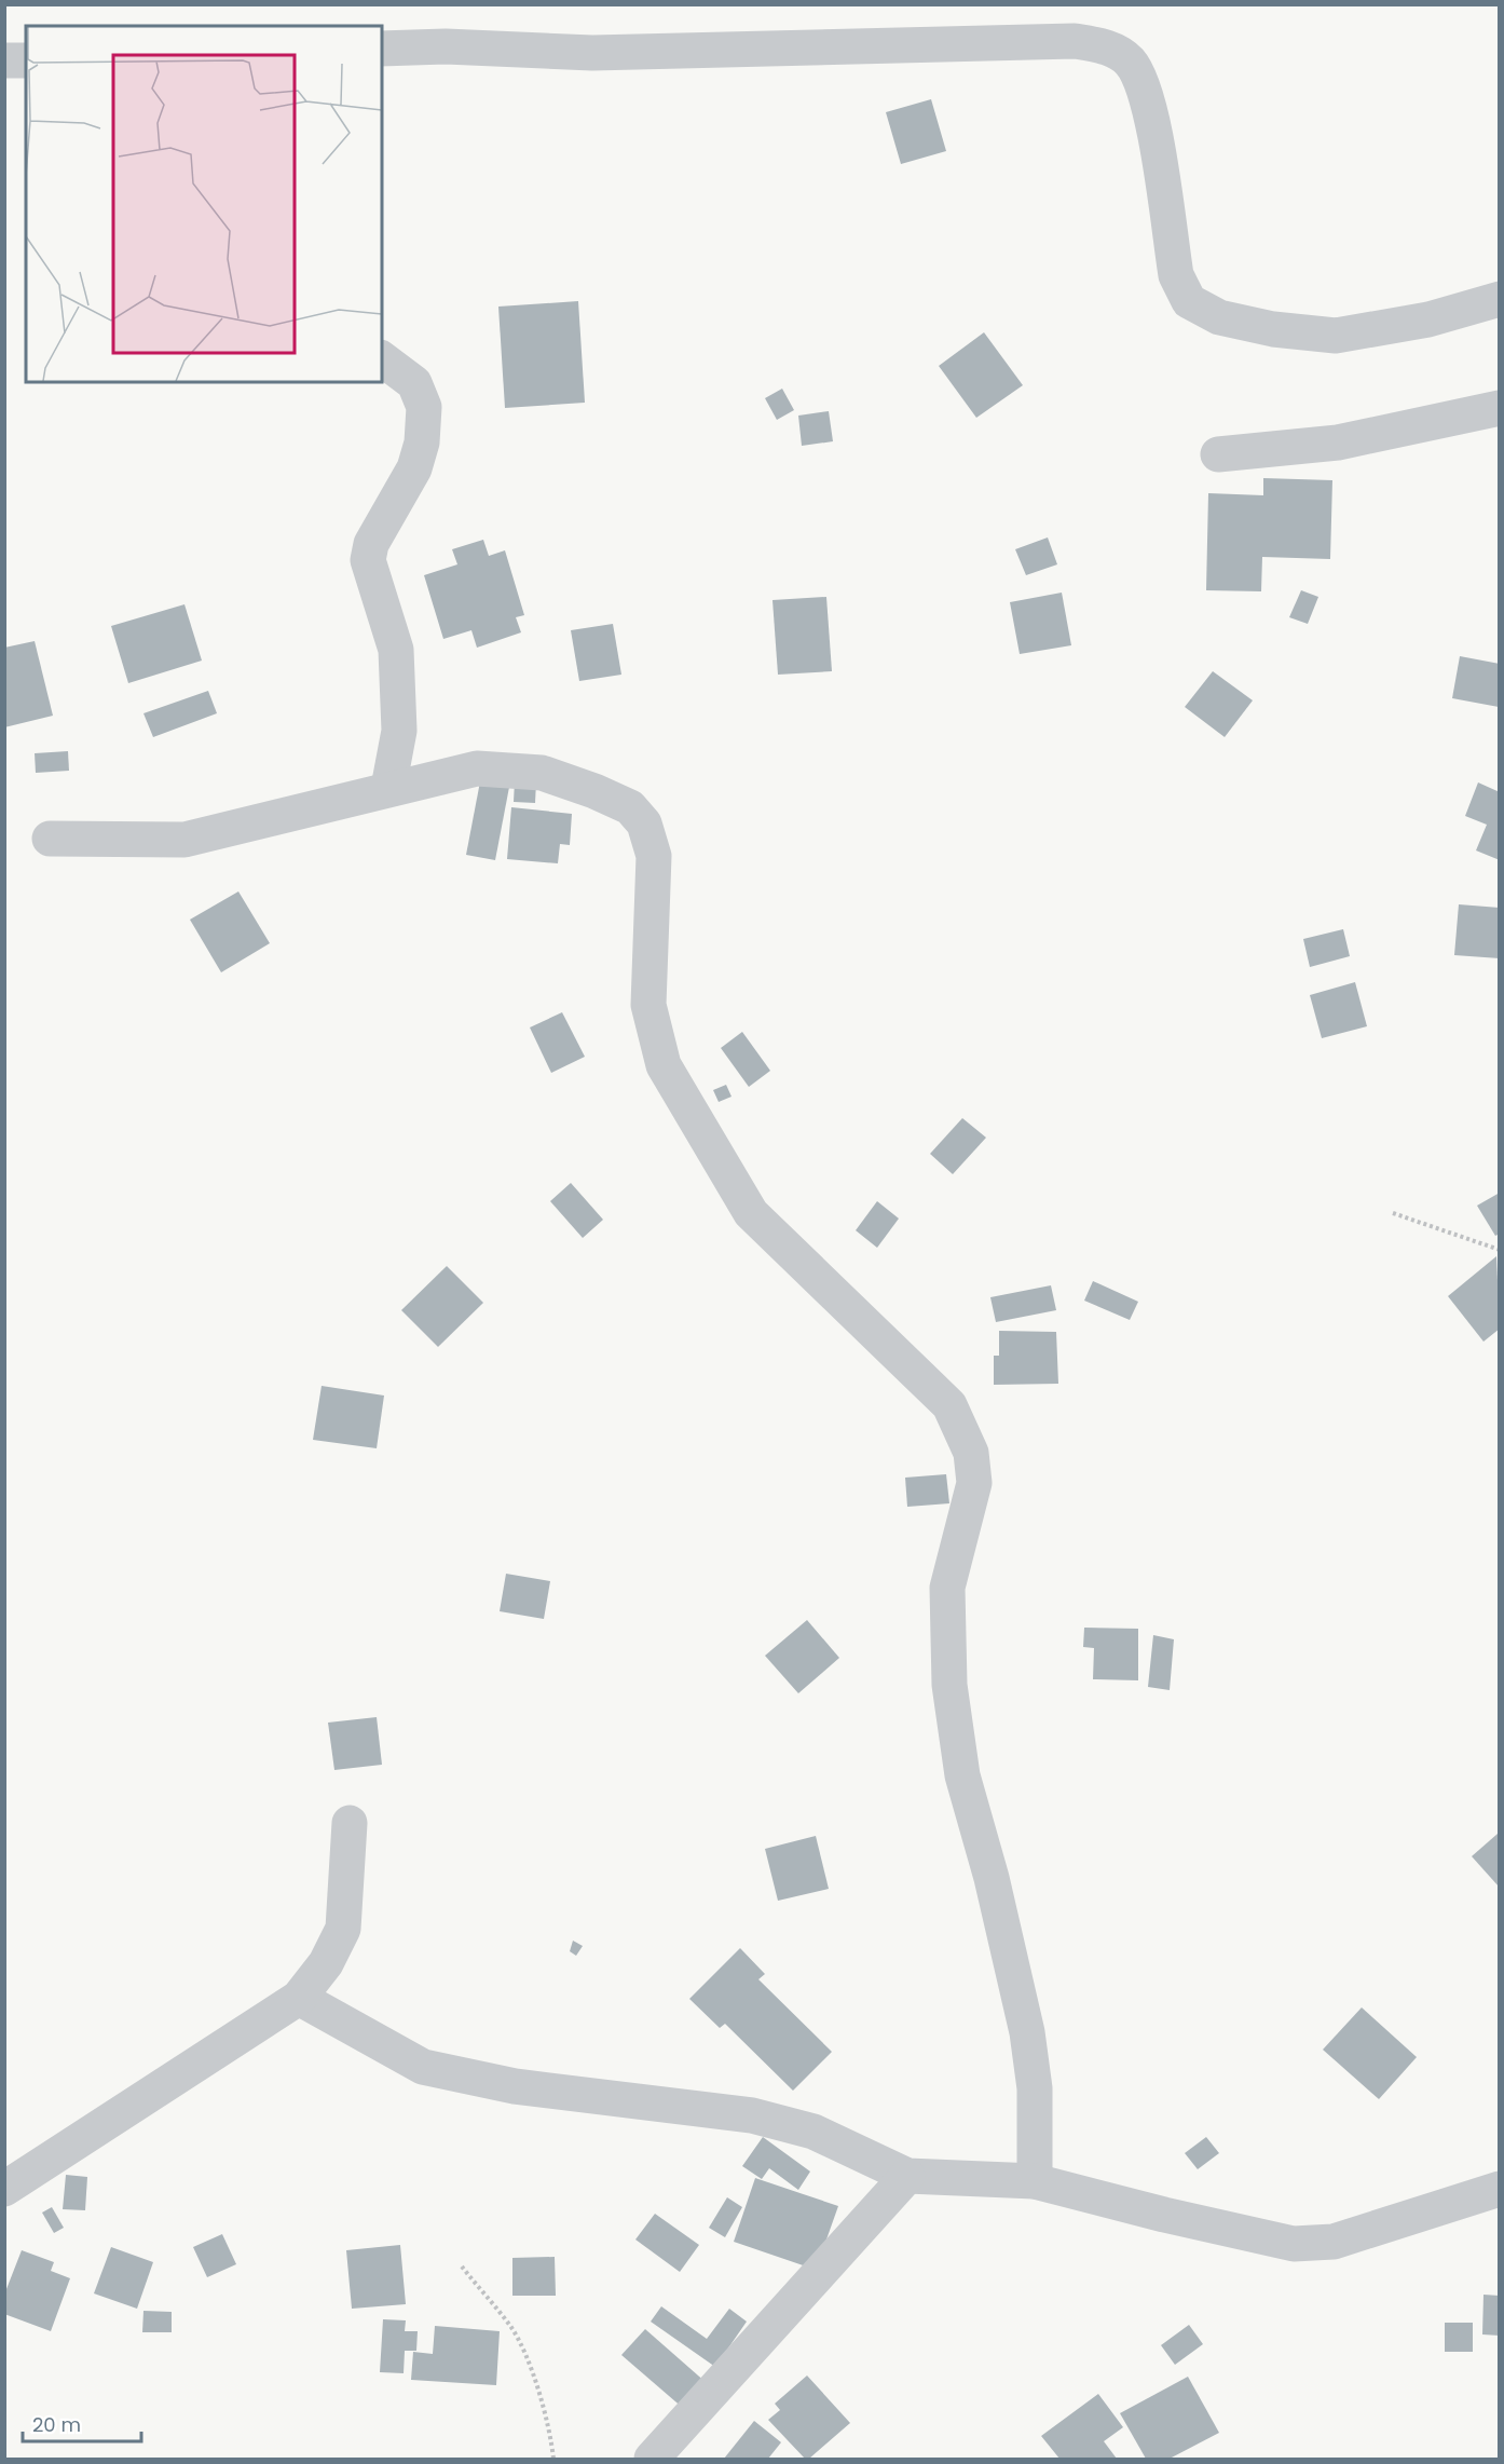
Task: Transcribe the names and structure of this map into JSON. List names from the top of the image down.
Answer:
{
  "scale_bar": "20 m"
}
